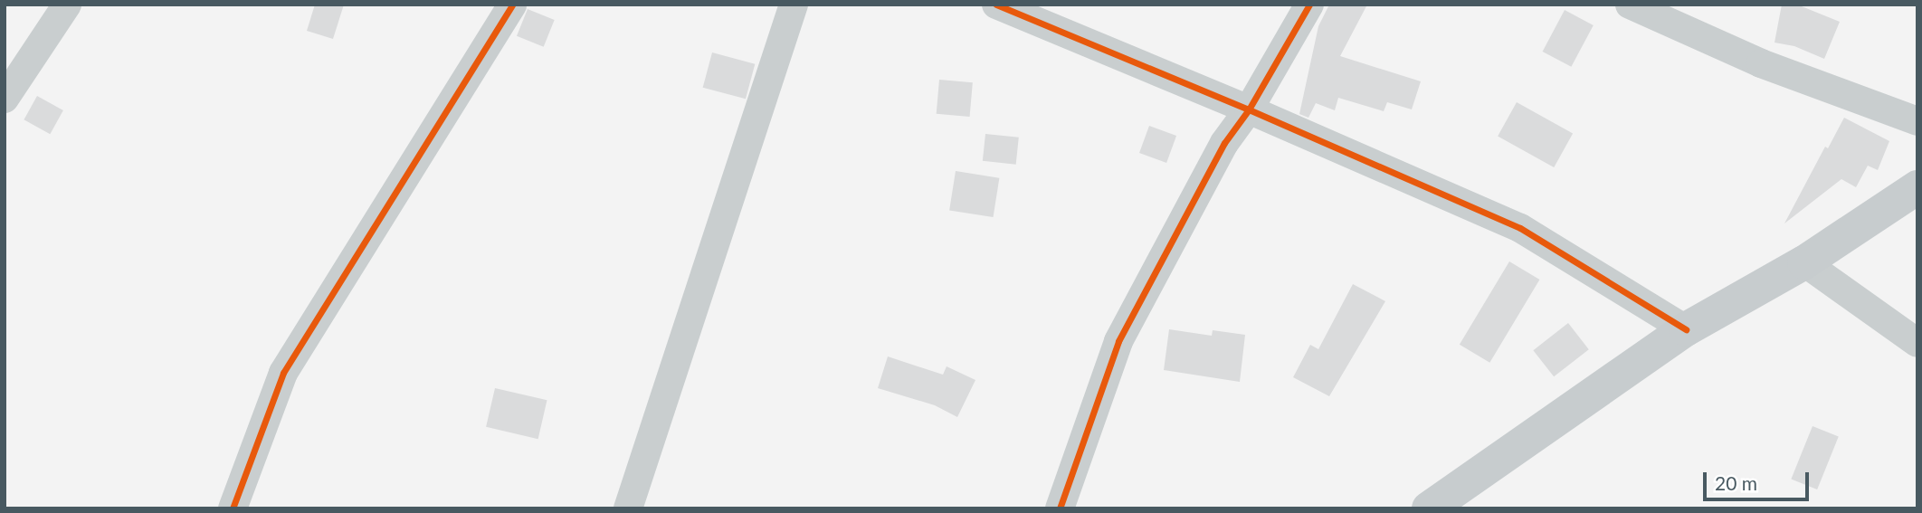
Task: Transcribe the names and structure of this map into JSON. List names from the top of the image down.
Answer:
{
  "scale_bar": "20 m"
}
